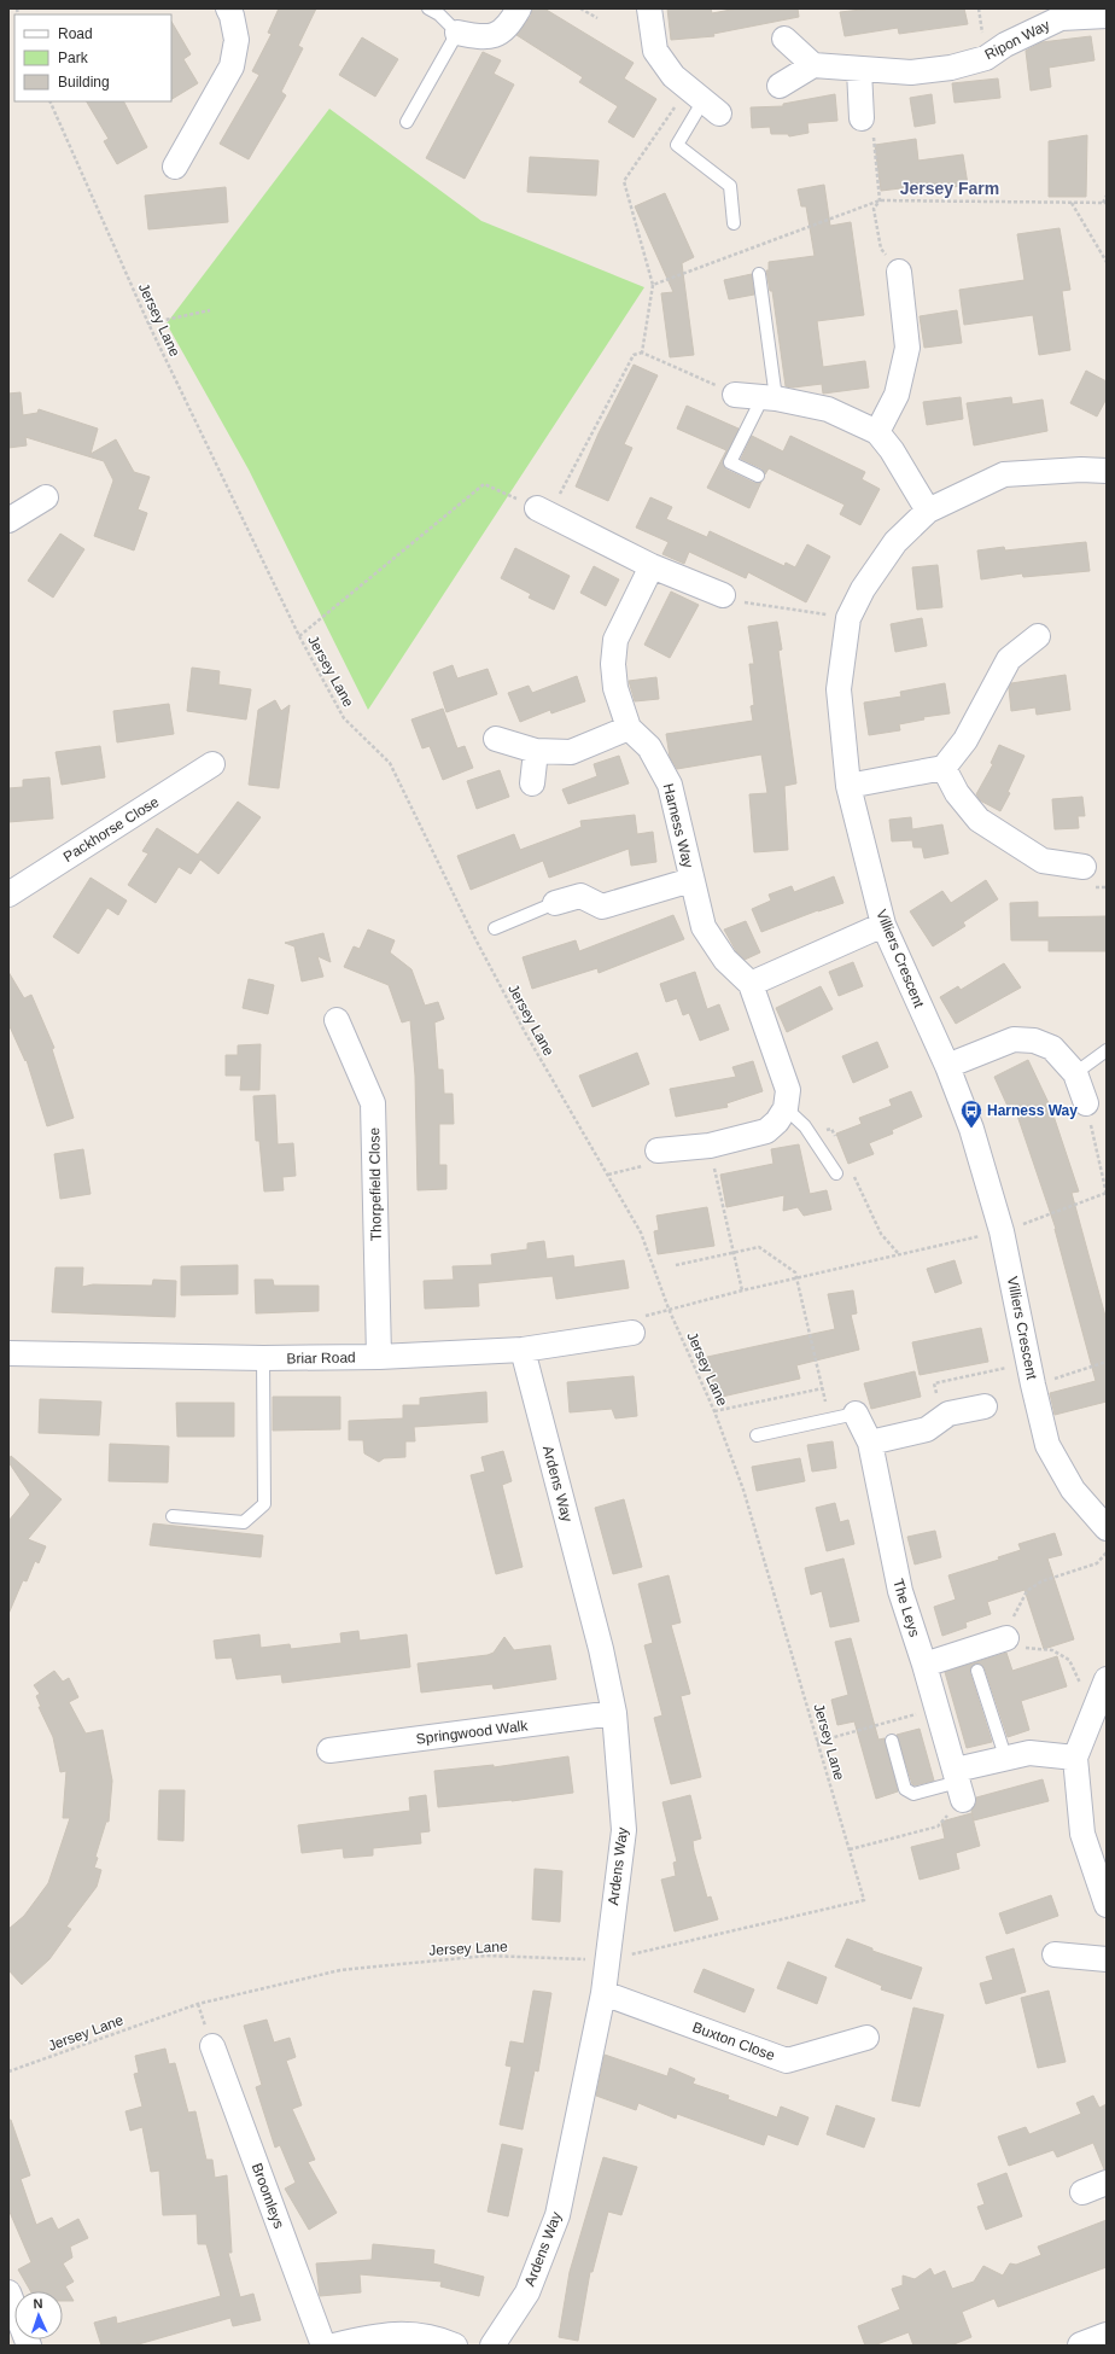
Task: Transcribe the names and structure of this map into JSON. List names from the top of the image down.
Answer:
{
  "streets": {
    "street": [
      "Ripon Way",
      "Harness Way",
      "Packhorse Close",
      "Villiers Crescent",
      "Thorpefield Close",
      "Briar Road",
      "Ardens Way",
      "The Leys",
      "Springwood Walk",
      "Buxton Close",
      "Broomleys"
    ],
    "path": ["Jersey Lane"]
  },
  "crossings": [
    ["Jersey Lane", "Ardens Way"],
    ["Thorpefield Close", "Briar Road"],
    ["Briar Road", "Ardens Way"],
    ["Ardens Way", "Springwood Walk"],
    ["Ardens Way", "Buxton Close"]
  ],
  "districts": ["Jersey Farm"],
  "places": {
    "bus stop": ["Harness Way"]
  },
  "legend": ["Road", "Park", "Building"],
  "north": "top"
}
